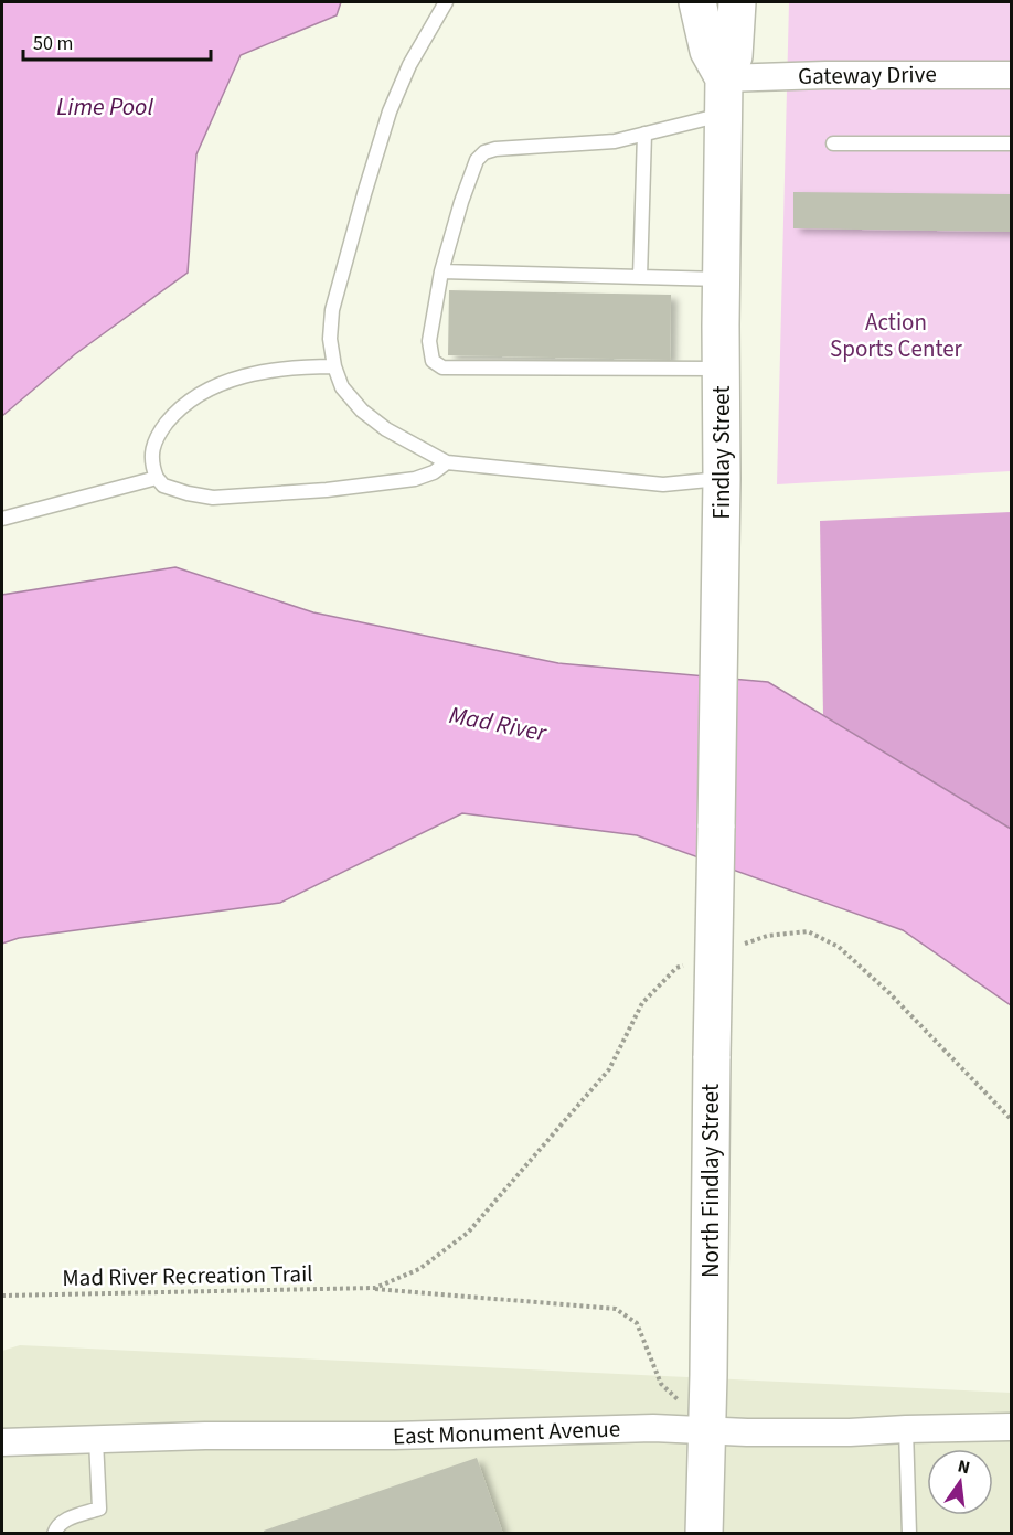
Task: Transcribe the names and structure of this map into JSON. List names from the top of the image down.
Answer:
{
  "streets": {
    "main road": ["Findlay Street", "North Findlay Street"],
    "street": ["Gateway Drive", "East Monument Avenue"],
    "path": ["Mad River Recreation Trail"]
  },
  "crossings": [
    ["Gateway Drive", "Findlay Street"],
    ["Findlay Street", "North Findlay Street"],
    ["North Findlay Street", "Mad River Recreation Trail"],
    ["North Findlay Street", "East Monument Avenue"],
    ["Mad River Recreation Trail", "East Monument Avenue"]
  ],
  "water": ["Lime Pool", "Mad River"],
  "parks": ["Action Sports Center"],
  "scale_bar": "50 m",
  "north": "top"
}
